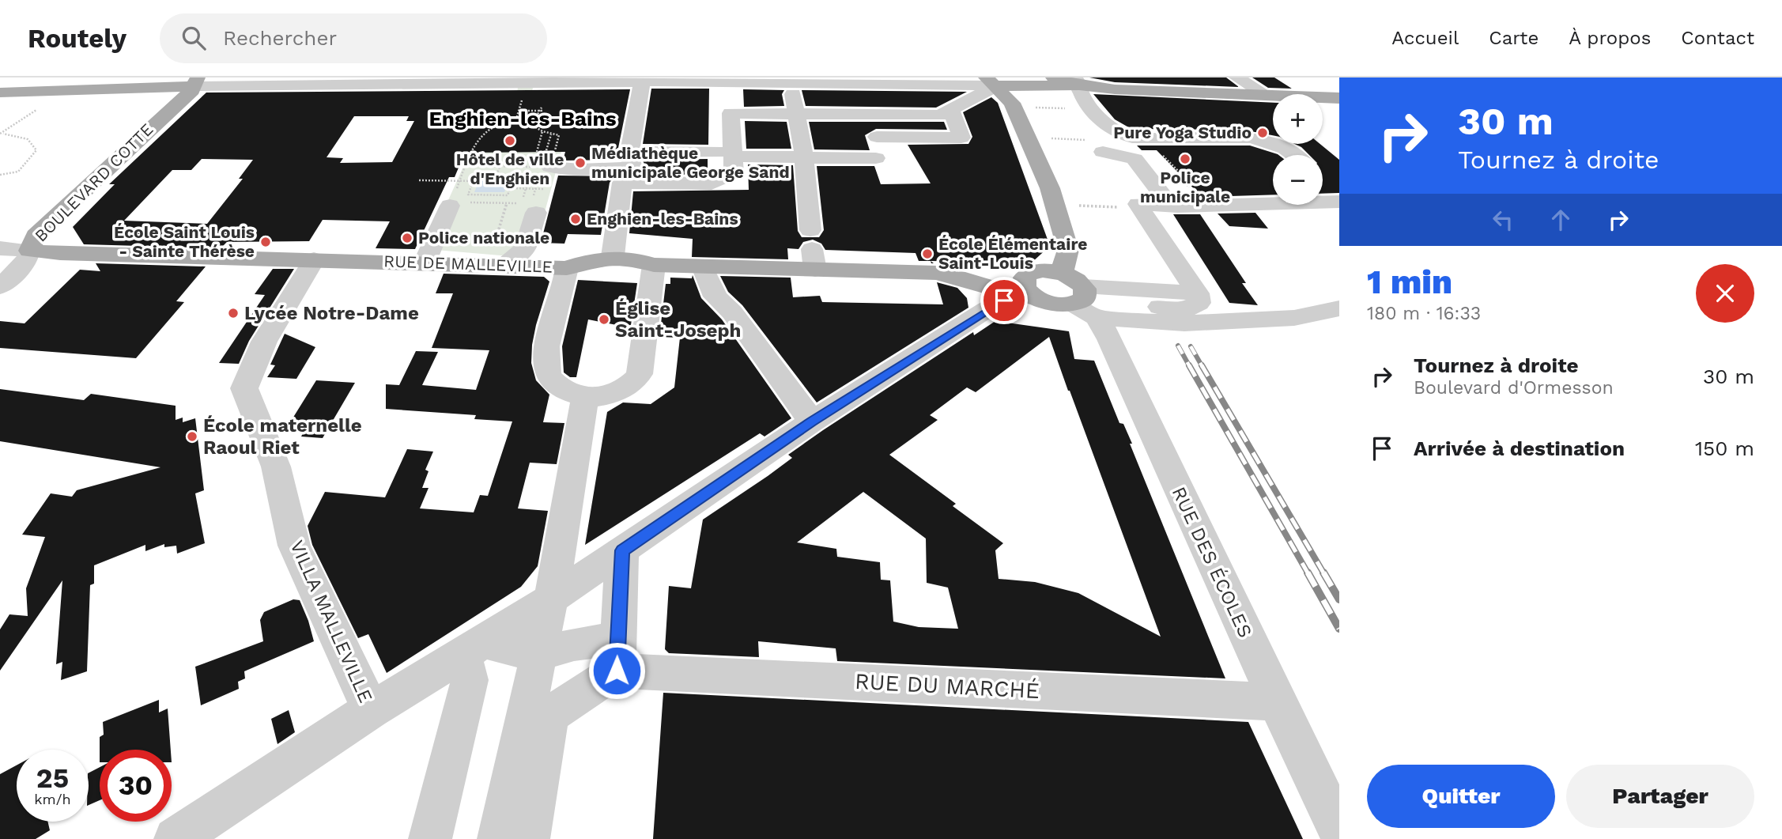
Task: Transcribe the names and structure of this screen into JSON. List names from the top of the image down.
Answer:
{
  "streets": {
    "main road": ["BOULEVARD COTTE", "RUE DE MALLEVILLE"],
    "street": ["RUE DES ÉCOLES", "VILLA MALLEVILLE", "RUE DU MARCHÉ"]
  },
  "crossings": [
    ["BOULEVARD COTTE", "RUE DE MALLEVILLE"],
    ["RUE DE MALLEVILLE", "RUE DES ÉCOLES"],
    ["RUE DE MALLEVILLE", "VILLA MALLEVILLE"],
    ["RUE DES ÉCOLES", "RUE DU MARCHÉ"]
  ],
  "districts": ["Enghien-les-Bains"],
  "places": [
    "Pure Yoga Studio",
    "Hôtel de ville d'Enghien",
    "Police municipale",
    "Médiathèque municipale George Sand",
    "Enghien-les-Bains",
    "Police nationale",
    "École Saint Louis - Sainte Thérèse",
    "École Élémentaire Saint-Louis",
    "Lycée Notre-Dame",
    "Église Saint-Joseph",
    "École maternelle Raoul Riet"
  ],
  "page": {
    "header": "Routely",
    "search": "Rechercher",
    "nav": [
      "Accueil",
      "Carte",
      "À propos",
      "Contact"
    ],
    "turn": ["30 m", "Tournez à droite"],
    "map_buttons": ["+", "−"],
    "heading": ["1 min", "180 m · 16:33"],
    "list": [
      {
        "name": "Tournez à droite",
        "note": "Boulevard d'Ormesson",
        "value": "30 m"
      },
      {
        "name": "Arrivée à destination",
        "value": "150 m"
      }
    ],
    "speed": "25 km/h",
    "limit": "30",
    "buttons": ["Quitter", "Partager"]
  }
}
